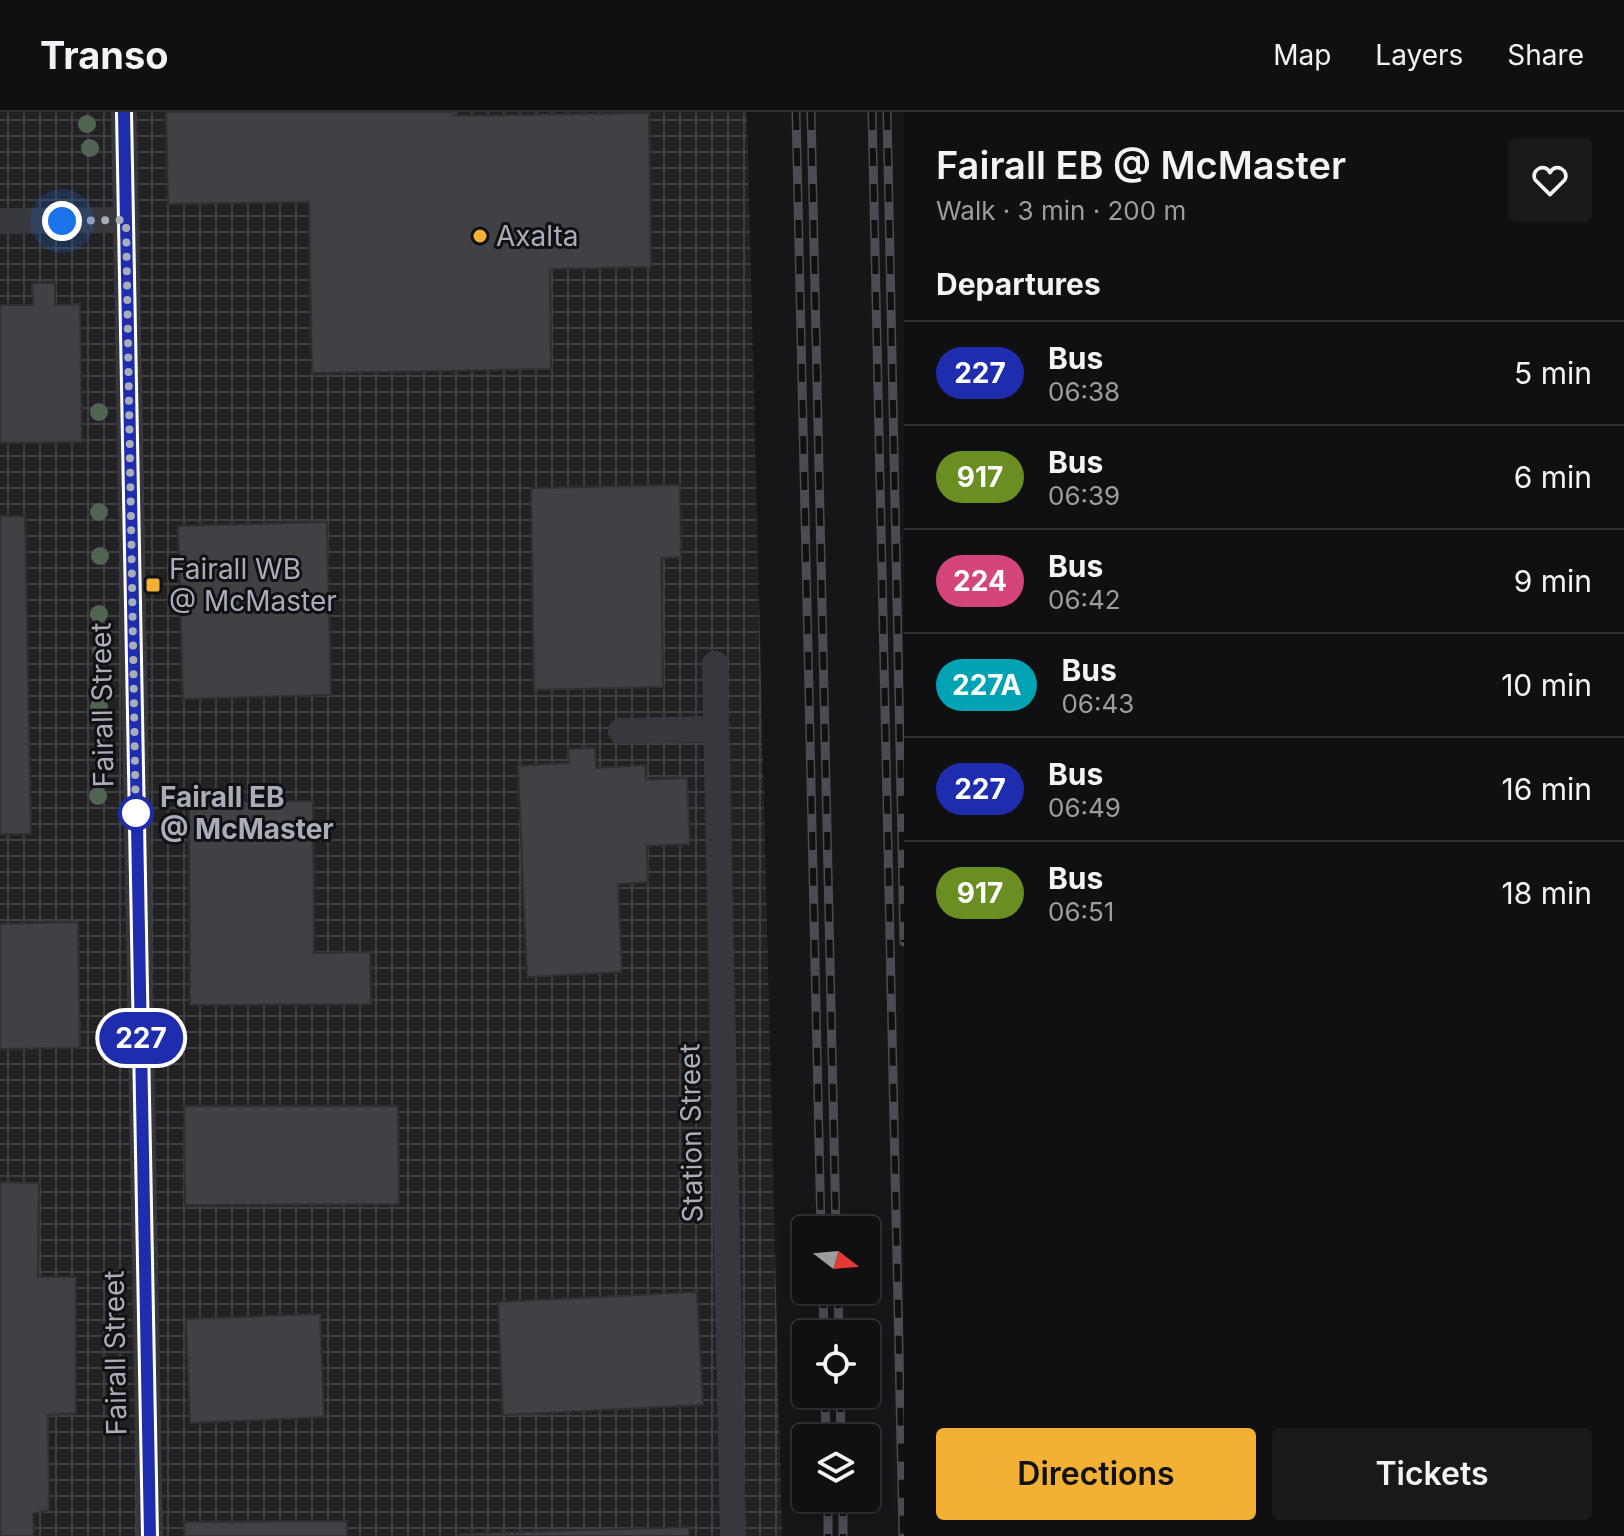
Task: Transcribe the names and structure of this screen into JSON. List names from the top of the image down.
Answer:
{
  "streets": {
    "street": ["Fairall Street", "Station Street"]
  },
  "places": {
    "other": ["Axalta", "Fairall EB @ McMaster"],
    "transit": ["Fairall WB @ McMaster"]
  },
  "lines": ["bus line 227"],
  "north": "right",
  "page": {
    "header": "Transo",
    "nav": ["Map", "Layers", "Share"],
    "on_map": "227",
    "heading": [
      ["Fairall EB @ McMaster", "Walk · 3 min · 200 m"],
      "Departures"
    ],
    "list": [
      {
        "mark": "227",
        "name": "Bus",
        "note": "06:38",
        "value": "5 min"
      },
      {
        "mark": "917",
        "name": "Bus",
        "note": "06:39",
        "value": "6 min"
      },
      {
        "mark": "224",
        "name": "Bus",
        "note": "06:42",
        "value": "9 min"
      },
      {
        "mark": "227A",
        "name": "Bus",
        "note": "06:43",
        "value": "10 min"
      },
      {
        "mark": "227",
        "name": "Bus",
        "note": "06:49",
        "value": "16 min"
      },
      {
        "mark": "917",
        "name": "Bus",
        "note": "06:51",
        "value": "18 min"
      }
    ],
    "buttons": ["Directions", "Tickets"]
  }
}
